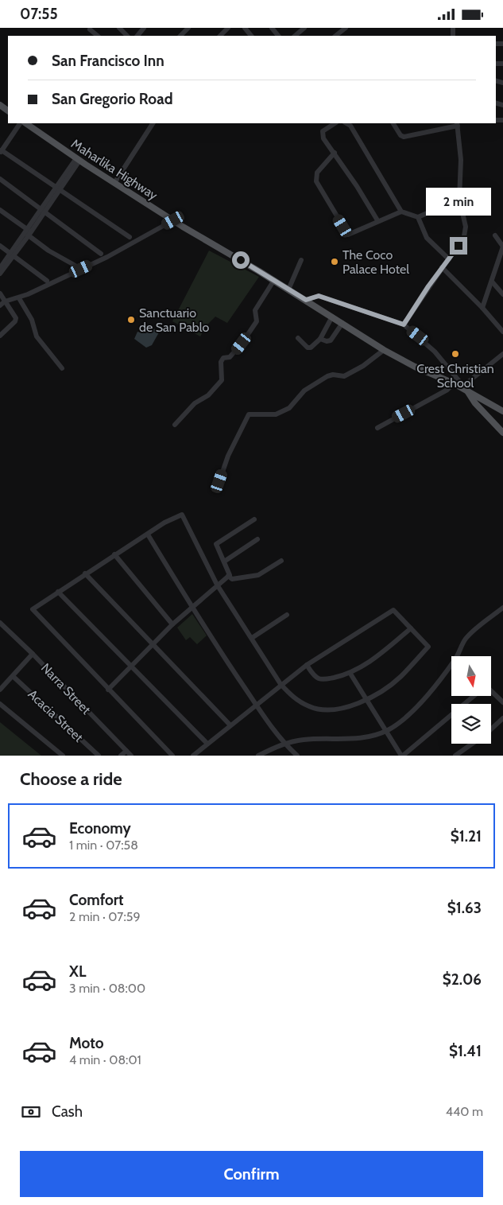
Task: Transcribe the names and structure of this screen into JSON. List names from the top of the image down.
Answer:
{
  "streets": {
    "main road": ["Maharlika Highway"],
    "street": ["Narra Street", "Acacia Street"]
  },
  "places": ["The Coco Palace Hotel", "Sanctuario de San Pablo", "Crest Christian School"],
  "north": "bottom",
  "page": {
    "status": "07:55",
    "banner": ["San Francisco Inn", "San Gregorio Road"],
    "bubble": "2 min",
    "heading": "Choose a ride",
    "list": [
      {
        "name": "Economy",
        "note": "1 min · 07:58",
        "value": "$1.21"
      },
      {
        "name": "Comfort",
        "note": "2 min · 07:59",
        "value": "$1.63"
      },
      {
        "name": "XL",
        "note": "3 min · 08:00",
        "value": "$2.06"
      },
      {
        "name": "Moto",
        "note": "4 min · 08:01",
        "value": "$1.41"
      }
    ],
    "pay": ["Cash", "440 m"],
    "buttons": "Confirm"
  }
}
